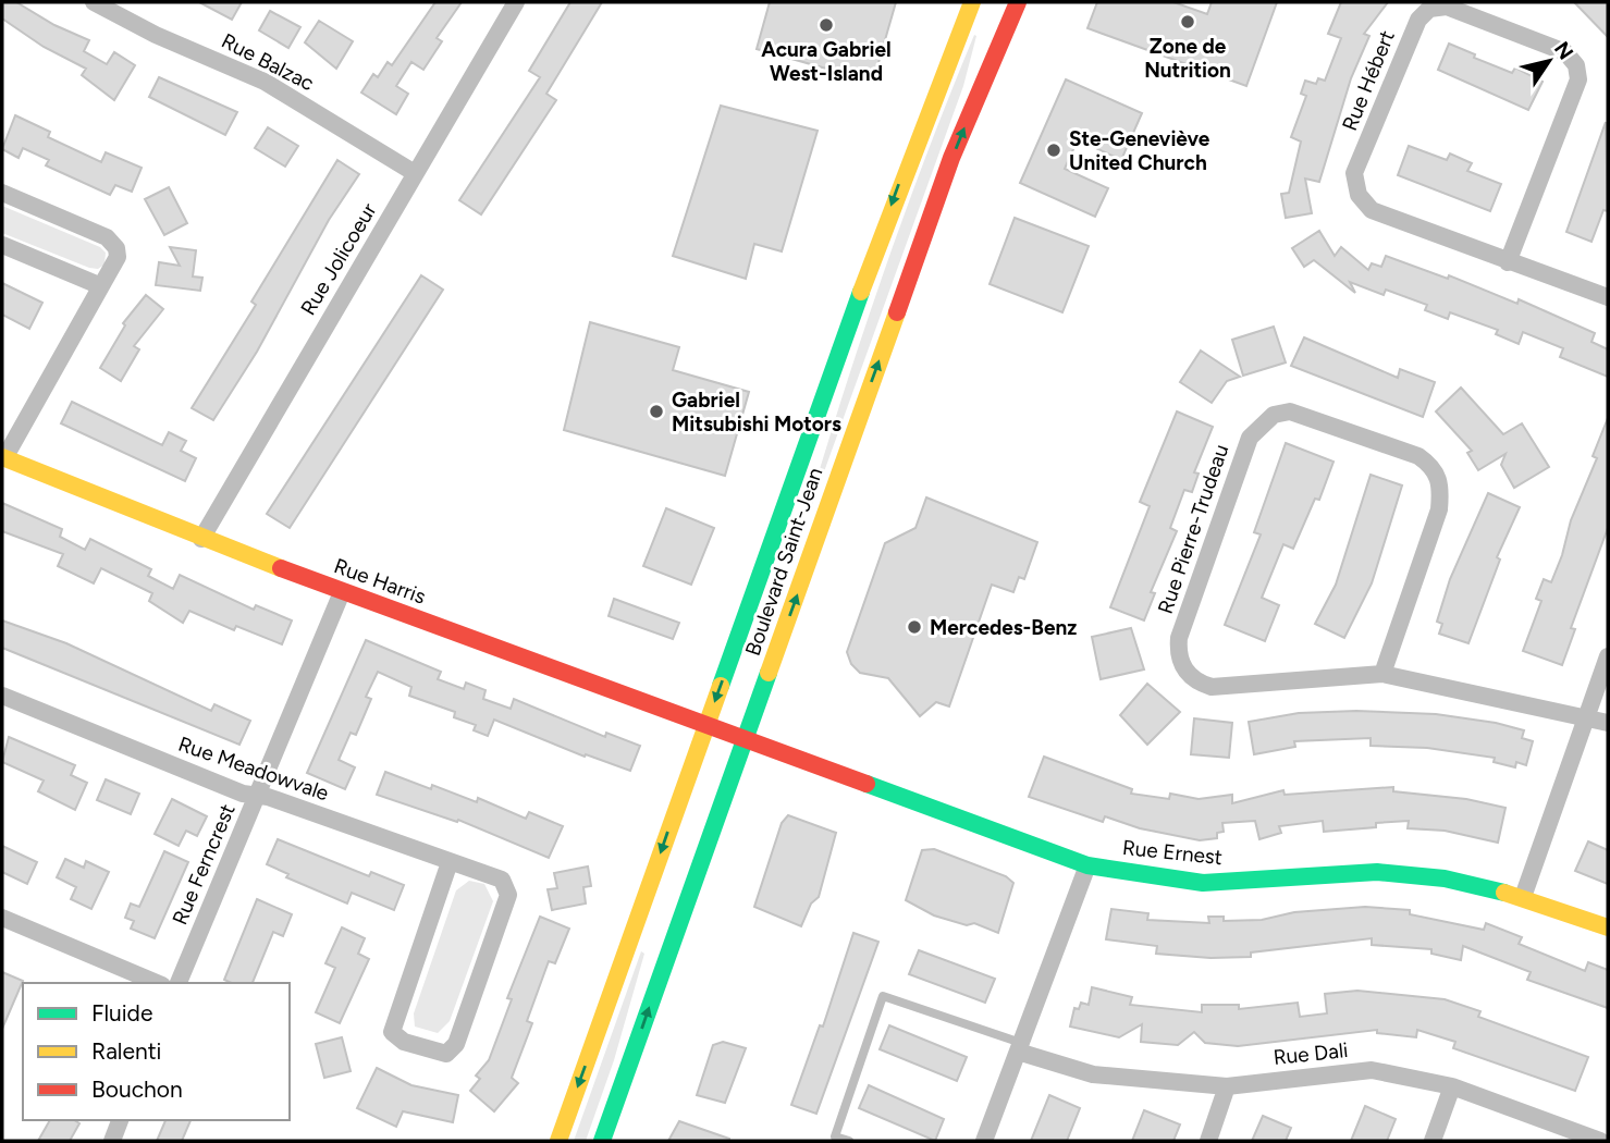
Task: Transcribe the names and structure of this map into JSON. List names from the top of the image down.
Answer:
{
  "streets": {
    "main road": ["Boulevard Saint-Jean", "Rue Harris", "Rue Ernest"],
    "street": [
      "Rue Balzac",
      "Rue Hébert",
      "Rue Jolicoeur",
      "Rue Pierre-Trudeau",
      "Rue Meadowvale",
      "Rue Ferncrest",
      "Rue Dali"
    ]
  },
  "crossings": [
    ["Rue Balzac", "Rue Jolicoeur"],
    ["Rue Jolicoeur", "Rue Harris"],
    ["Boulevard Saint-Jean", "Rue Harris"],
    ["Boulevard Saint-Jean", "Rue Ernest"],
    ["Rue Harris", "Rue Ernest"],
    ["Rue Harris", "Rue Ferncrest"],
    ["Rue Meadowvale", "Rue Ferncrest"]
  ],
  "places": [
    "Zone de Nutrition",
    "Acura Gabriel West-Island",
    "Ste-Geneviève United Church",
    "Gabriel Mitsubishi Motors",
    "Mercedes-Benz"
  ],
  "legend": ["Fluide", "Ralenti", "Bouchon"],
  "north": "top right"
}
